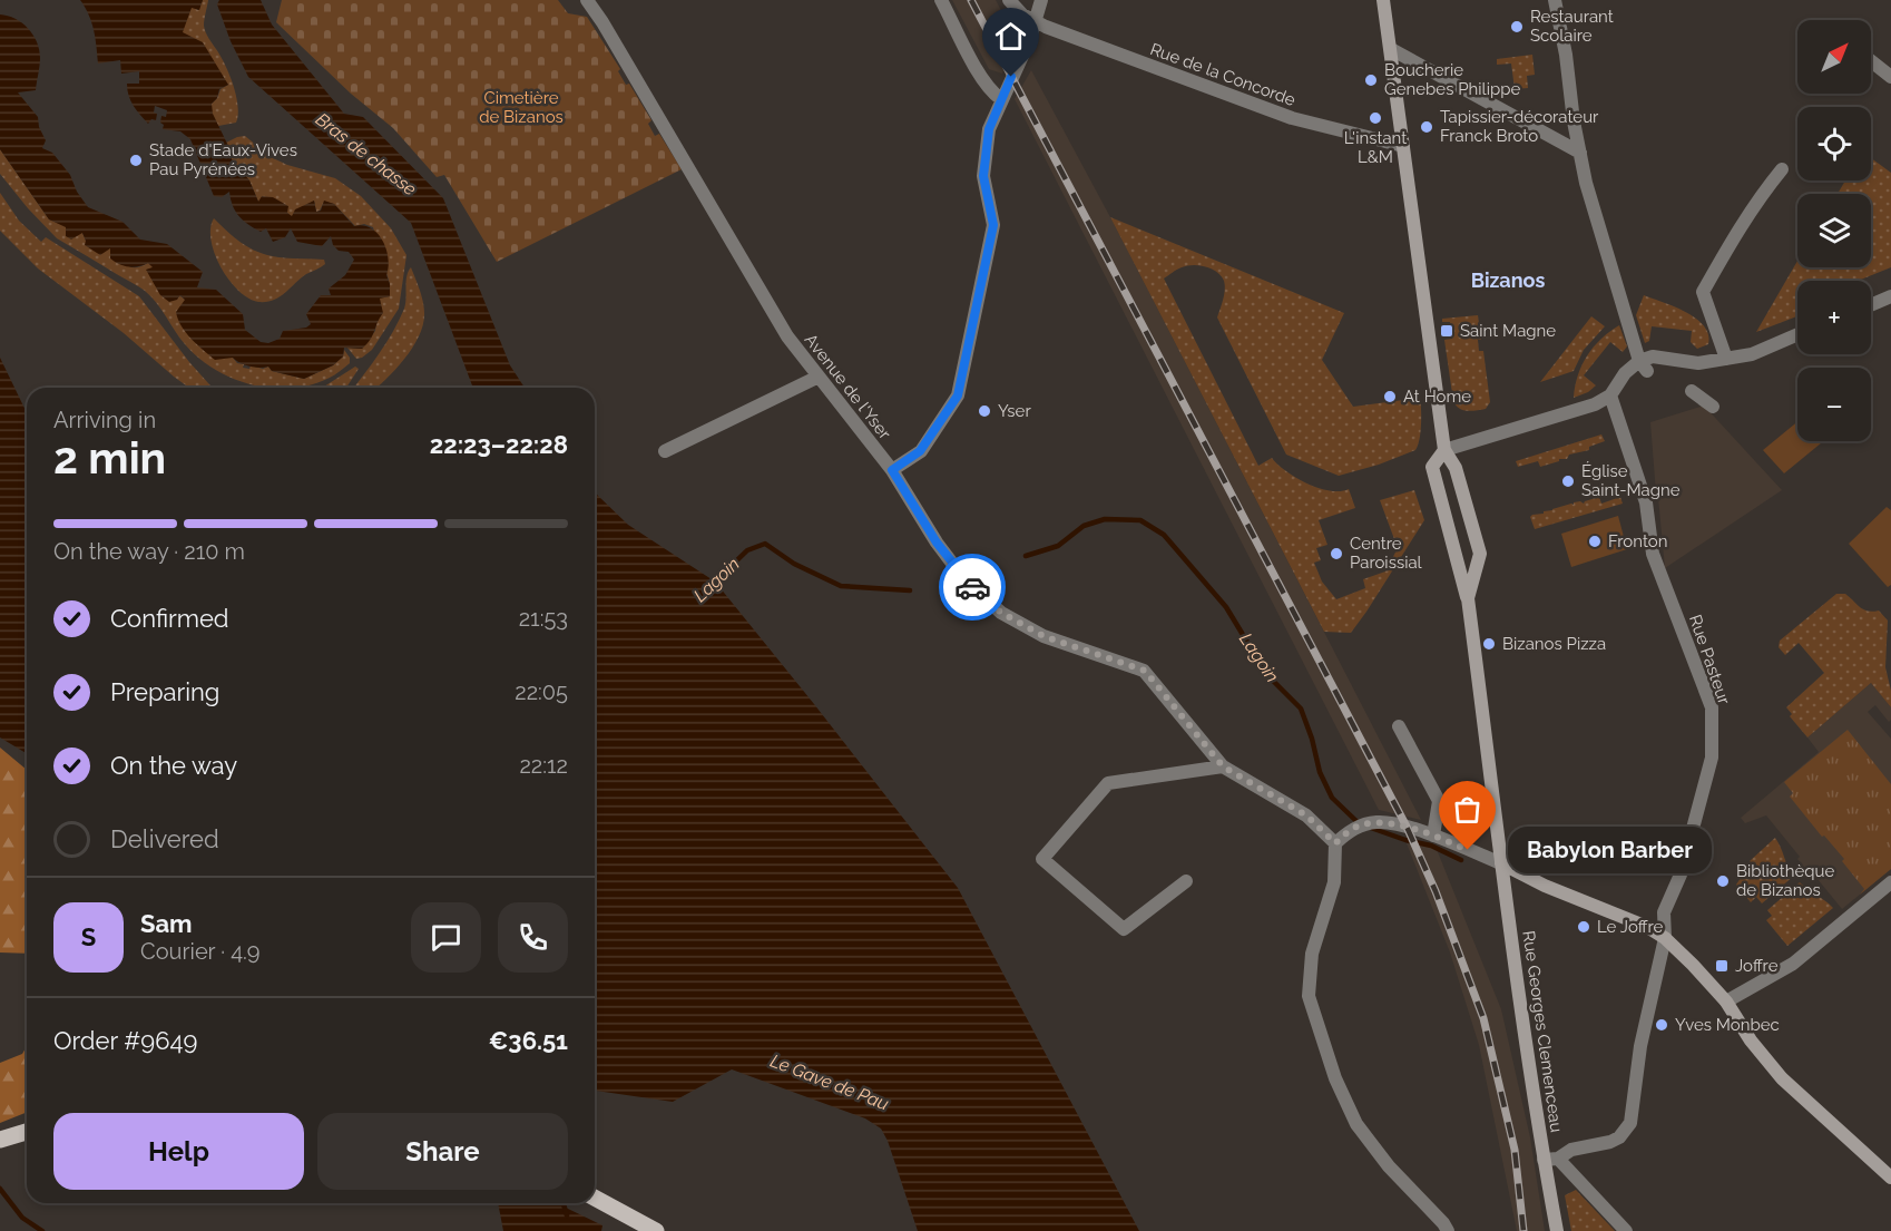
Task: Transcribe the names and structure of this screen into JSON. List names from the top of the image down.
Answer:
{
  "streets": {
    "main road": ["Rue Georges Clemenceau"],
    "street": ["Rue de la Concorde", "Avenue de l'Yser", "Rue Pasteur"]
  },
  "crossings": [
    ["Rue Pasteur", "Rue Georges Clemenceau"]
  ],
  "districts": ["Bizanos"],
  "water": ["Bras de chasse", "Lagoin", "Le Gave de Pau"],
  "parks": ["Cimetière de Bizanos"],
  "places": {
    "other": [
      "Restaurant Scolaire",
      "Boucherie Genebes Philippe",
      "L'instant L&M",
      "Tapissier-décorateur Franck Broto",
      "Stade d'Eaux-Vives Pau Pyrénées",
      "At Home",
      "Yser",
      "Église Saint-Magne",
      "Fronton",
      "Centre Paroissial",
      "Bizanos Pizza",
      "Babylon Barber",
      "Bibliothèque de Bizanos",
      "Le Joffre",
      "Yves Monbec"
    ],
    "transit": ["Saint Magne", "Joffre"]
  },
  "north": "top right",
  "page": {
    "map_buttons": ["+", "−"],
    "heading": ["2 min", "Arriving in", "22:23–22:28"],
    "panel": [
      "Sam",
      "Courier · 4.9",
      "Order #9649",
      "€36.51"
    ],
    "bar": "On the way · 210 m",
    "list": [
      ["Confirmed", "21:53"],
      ["Preparing", "22:05"],
      ["On the way", "22:12"],
      "Delivered"
    ],
    "bubble": "Babylon Barber",
    "round": "S",
    "buttons": ["Help", "Share"]
  }
}
